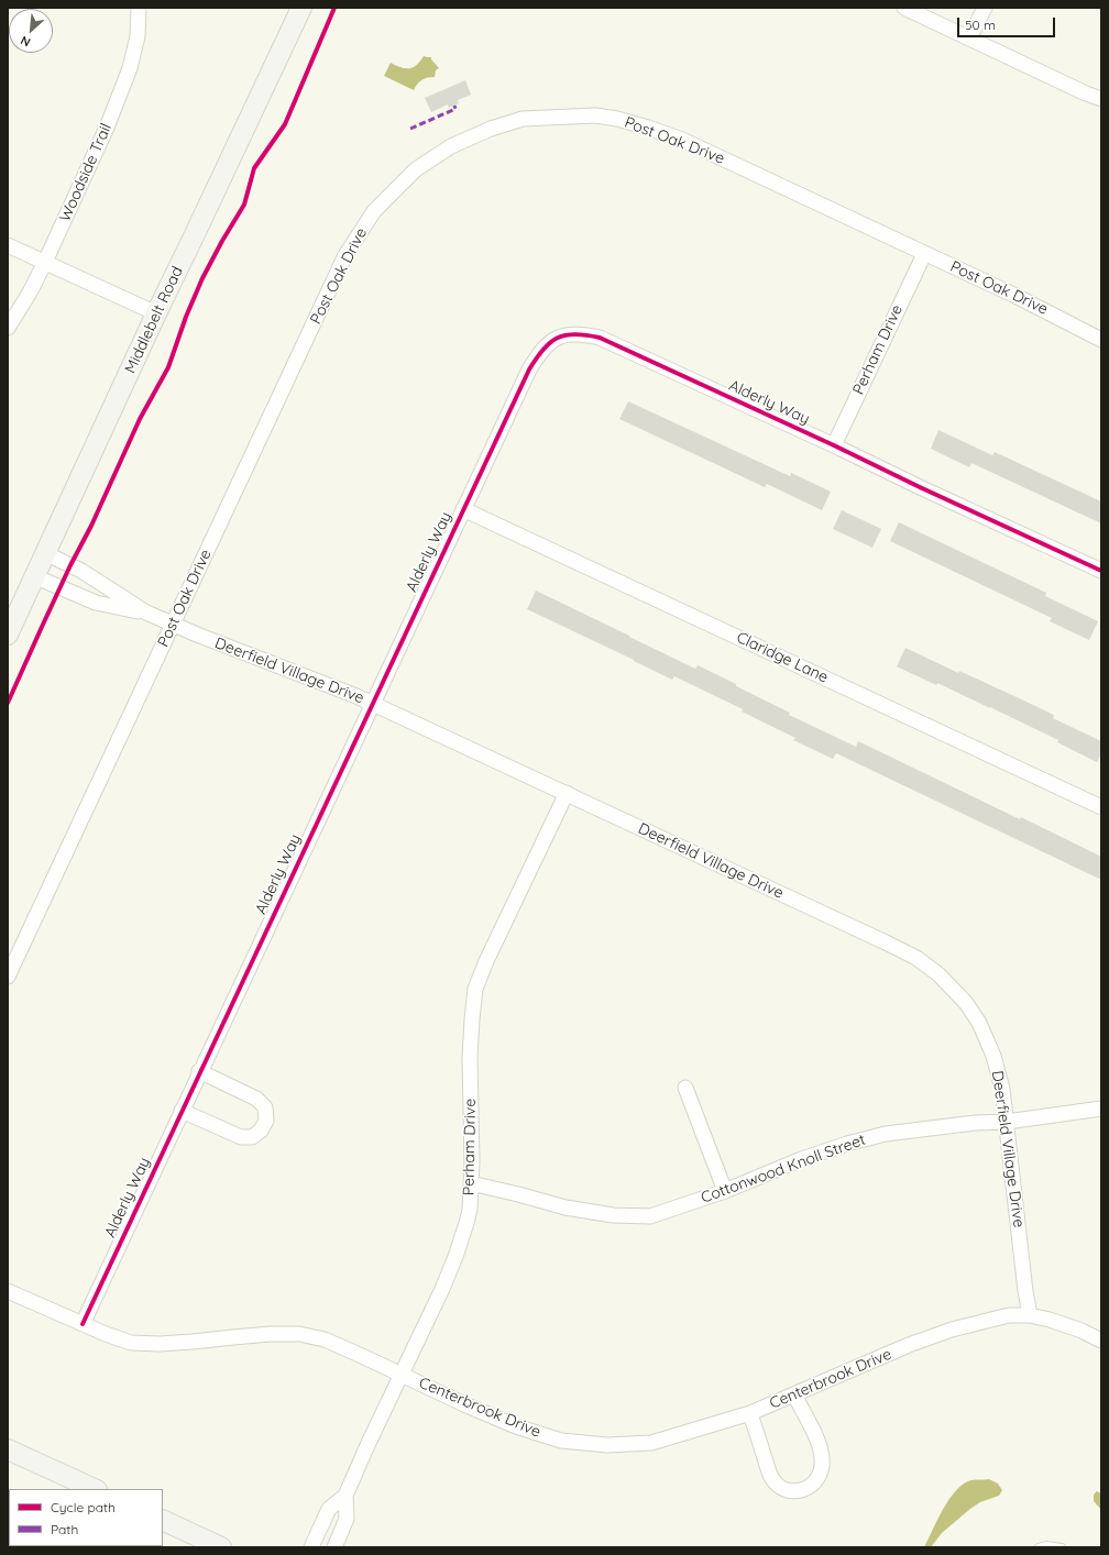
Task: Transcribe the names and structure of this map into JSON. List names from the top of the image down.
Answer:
{
  "streets": {
    "street": [
      "Post Oak Drive",
      "Woodside Trail",
      "Middlebelt Road",
      "Perham Drive",
      "Alderly Way",
      "Claridge Lane",
      "Deerfield Village Drive",
      "Cottonwood Knoll Street",
      "Centerbrook Drive"
    ]
  },
  "crossings": [
    ["Post Oak Drive", "Perham Drive"],
    ["Post Oak Drive", "Deerfield Village Drive"],
    ["Middlebelt Road", "Deerfield Village Drive"],
    ["Perham Drive", "Alderly Way"],
    ["Perham Drive", "Deerfield Village Drive"],
    ["Perham Drive", "Cottonwood Knoll Street"],
    ["Perham Drive", "Centerbrook Drive"],
    ["Alderly Way", "Claridge Lane"],
    ["Alderly Way", "Deerfield Village Drive"],
    ["Alderly Way", "Centerbrook Drive"],
    ["Deerfield Village Drive", "Cottonwood Knoll Street"],
    ["Deerfield Village Drive", "Centerbrook Drive"]
  ],
  "legend": ["Cycle path", "Path"],
  "scale_bar": "50 m",
  "north": "bottom left"
}
